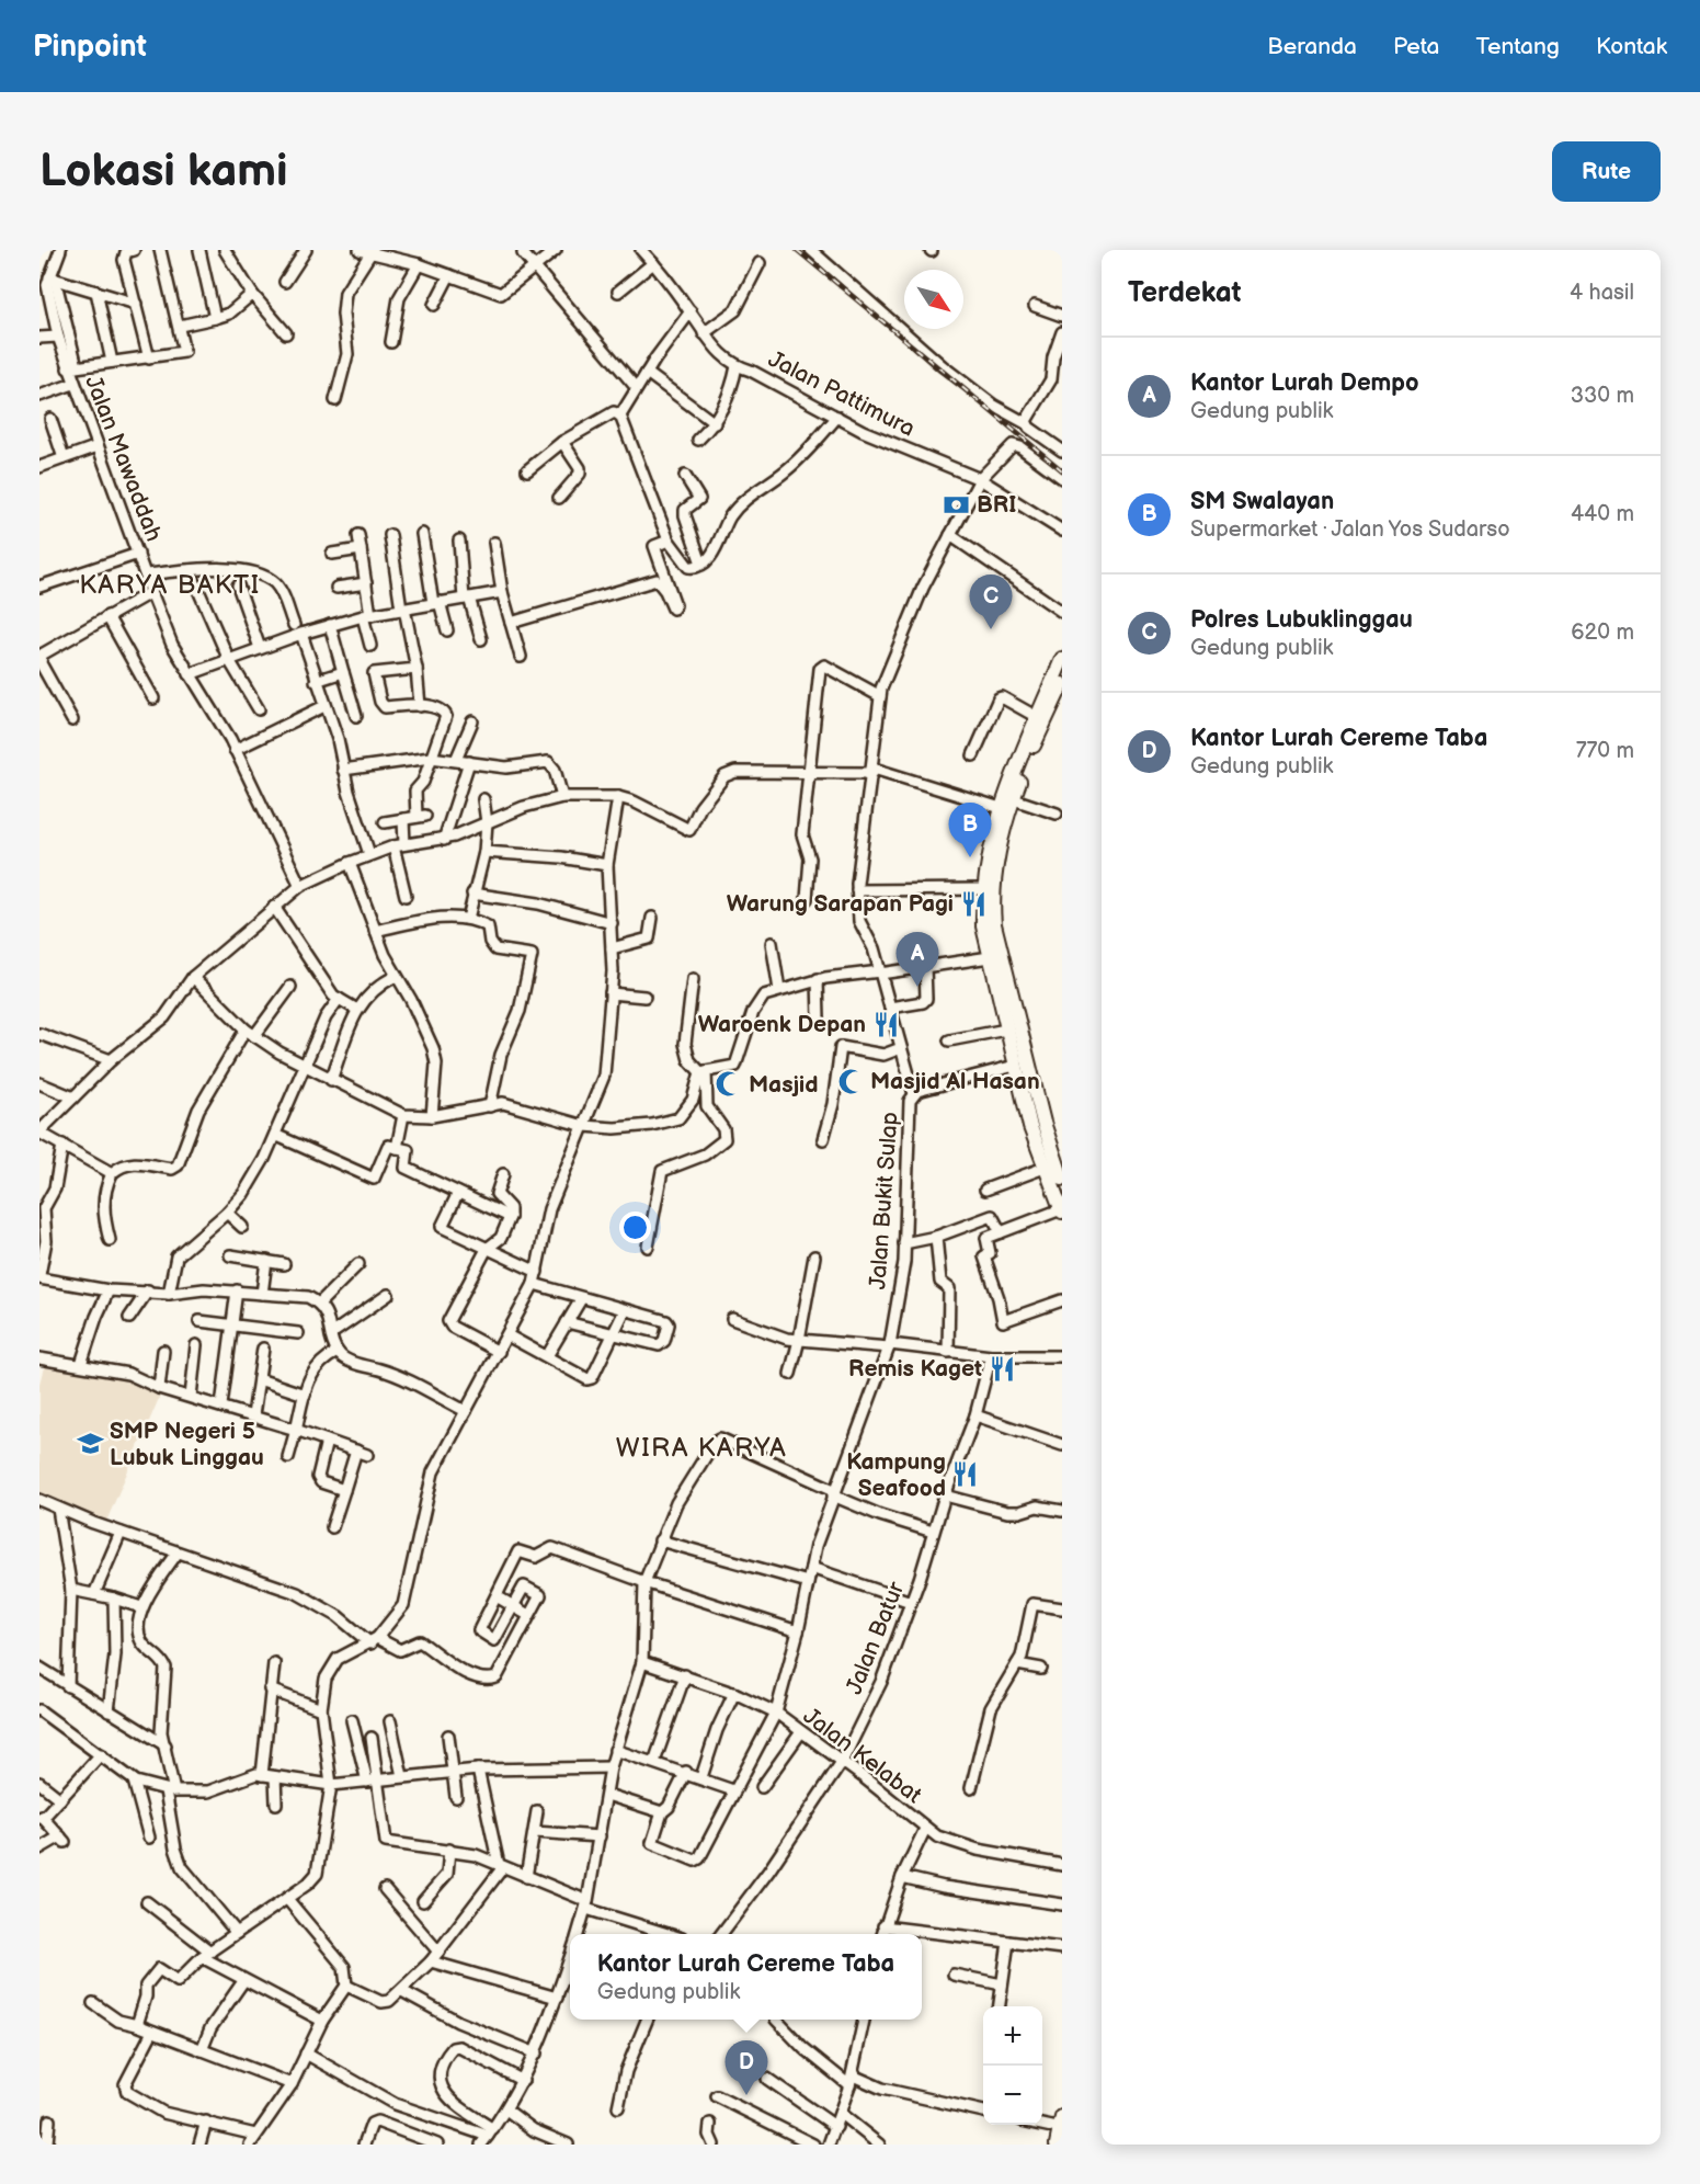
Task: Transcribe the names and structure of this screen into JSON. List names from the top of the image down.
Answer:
{
  "streets": {
    "street": [
      "Jalan Pattimura",
      "Jalan Mawaddah",
      "Jalan Bukit Sulap",
      "Jalan Batur",
      "Jalan Kelabat"
    ]
  },
  "crossings": [
    ["Jalan Bukit Sulap", "Jalan Kelabat"],
    ["Jalan Batur", "Jalan Kelabat"]
  ],
  "districts": ["KARYA BAKTI", "WIRA KARYA"],
  "places": {
    "bank": ["BRI"],
    "restaurant": [
      "Warung Sarapan Pagi",
      "Waroenk Depan",
      "Remis Kaget",
      "Kampung Seafood"
    ],
    "mosque": ["Masjid Al Hasan", "Masjid"],
    "school or university": ["SMP Negeri 5 Lubuk Linggau"]
  },
  "north": "bottom right",
  "page": {
    "header": "Pinpoint",
    "nav": [
      "Beranda",
      "Peta",
      "Tentang",
      "Kontak"
    ],
    "buttons": "Rute",
    "title": "Lokasi kami",
    "heading": ["Terdekat", "4 hasil"],
    "list": [
      {
        "mark": "A",
        "name": "Kantor Lurah Dempo",
        "note": "Gedung publik",
        "value": "330 m"
      },
      {
        "mark": "B",
        "name": "SM Swalayan",
        "note": "Supermarket · Jalan Yos Sudarso",
        "value": "440 m"
      },
      {
        "mark": "C",
        "name": "Polres Lubuklinggau",
        "note": "Gedung publik",
        "value": "620 m"
      },
      {
        "mark": "D",
        "name": "Kantor Lurah Cereme Taba",
        "note": "Gedung publik",
        "value": "770 m"
      }
    ],
    "pins": [
      "C",
      "B",
      "A",
      "D"
    ],
    "popup": ["Kantor Lurah Cereme Taba", "Gedung publik"],
    "map_buttons": ["+", "−"]
  }
}
